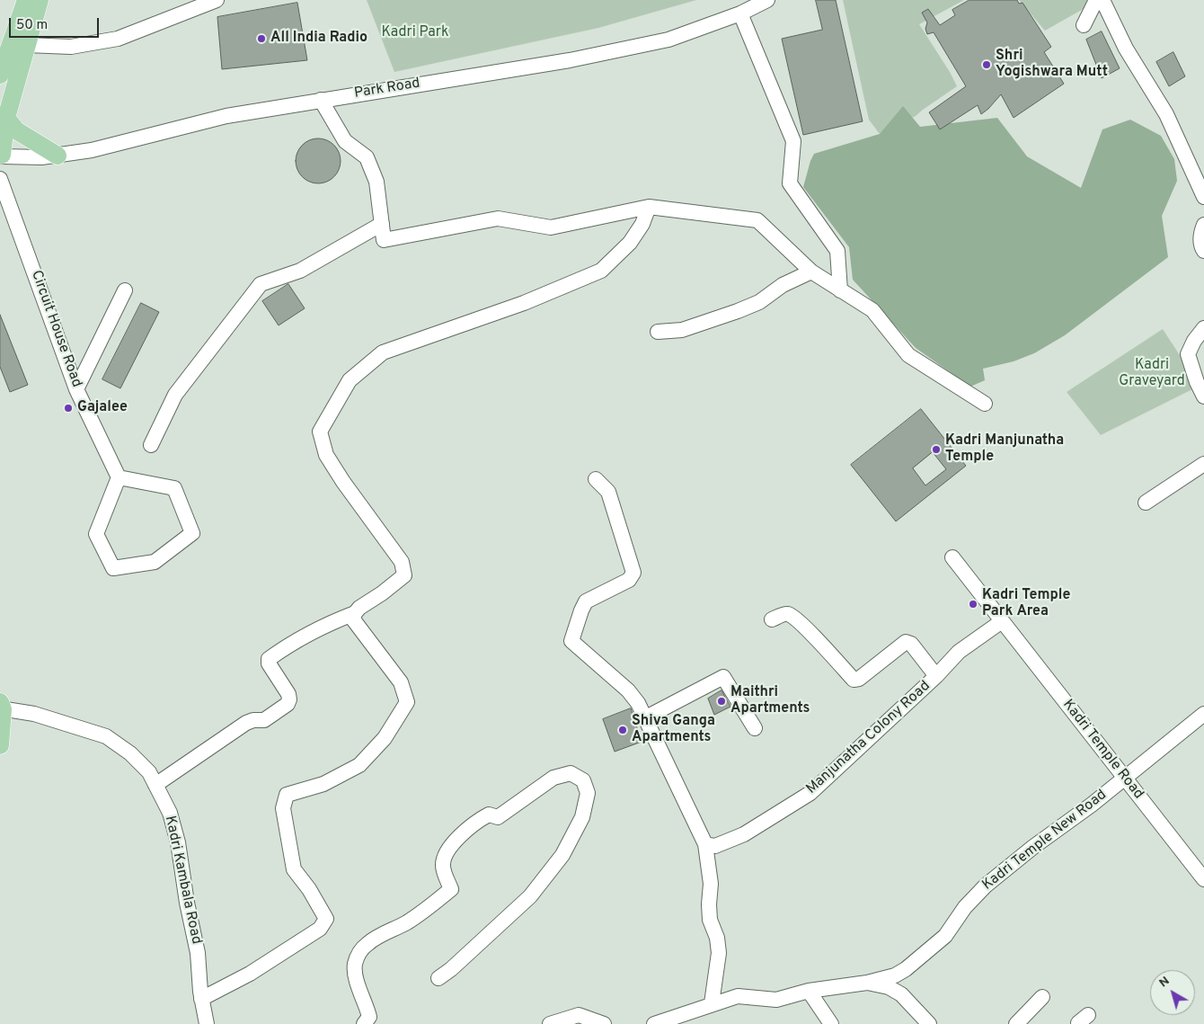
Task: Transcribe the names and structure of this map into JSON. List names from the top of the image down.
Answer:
{
  "streets": {
    "street": [
      "Park Road",
      "Circuit House Road",
      "Manjunatha Colony Road",
      "Kadri Temple Road",
      "Kadri Temple New Road",
      "Kadri Kambala Road"
    ]
  },
  "crossings": [
    ["Manjunatha Colony Road", "Kadri Temple Road"],
    ["Kadri Temple Road", "Kadri Temple New Road"]
  ],
  "parks": ["Kadri Park", "Kadri Graveyard"],
  "places": [
    "All India Radio",
    "Shri Yogishwara Mutt",
    "Gajalee",
    "Kadri Manjunatha Temple",
    "Kadri Temple Park Area",
    "Maithri Apartments",
    "Shiva Ganga Apartments"
  ],
  "scale_bar": "50 m",
  "north": "top left"
}
